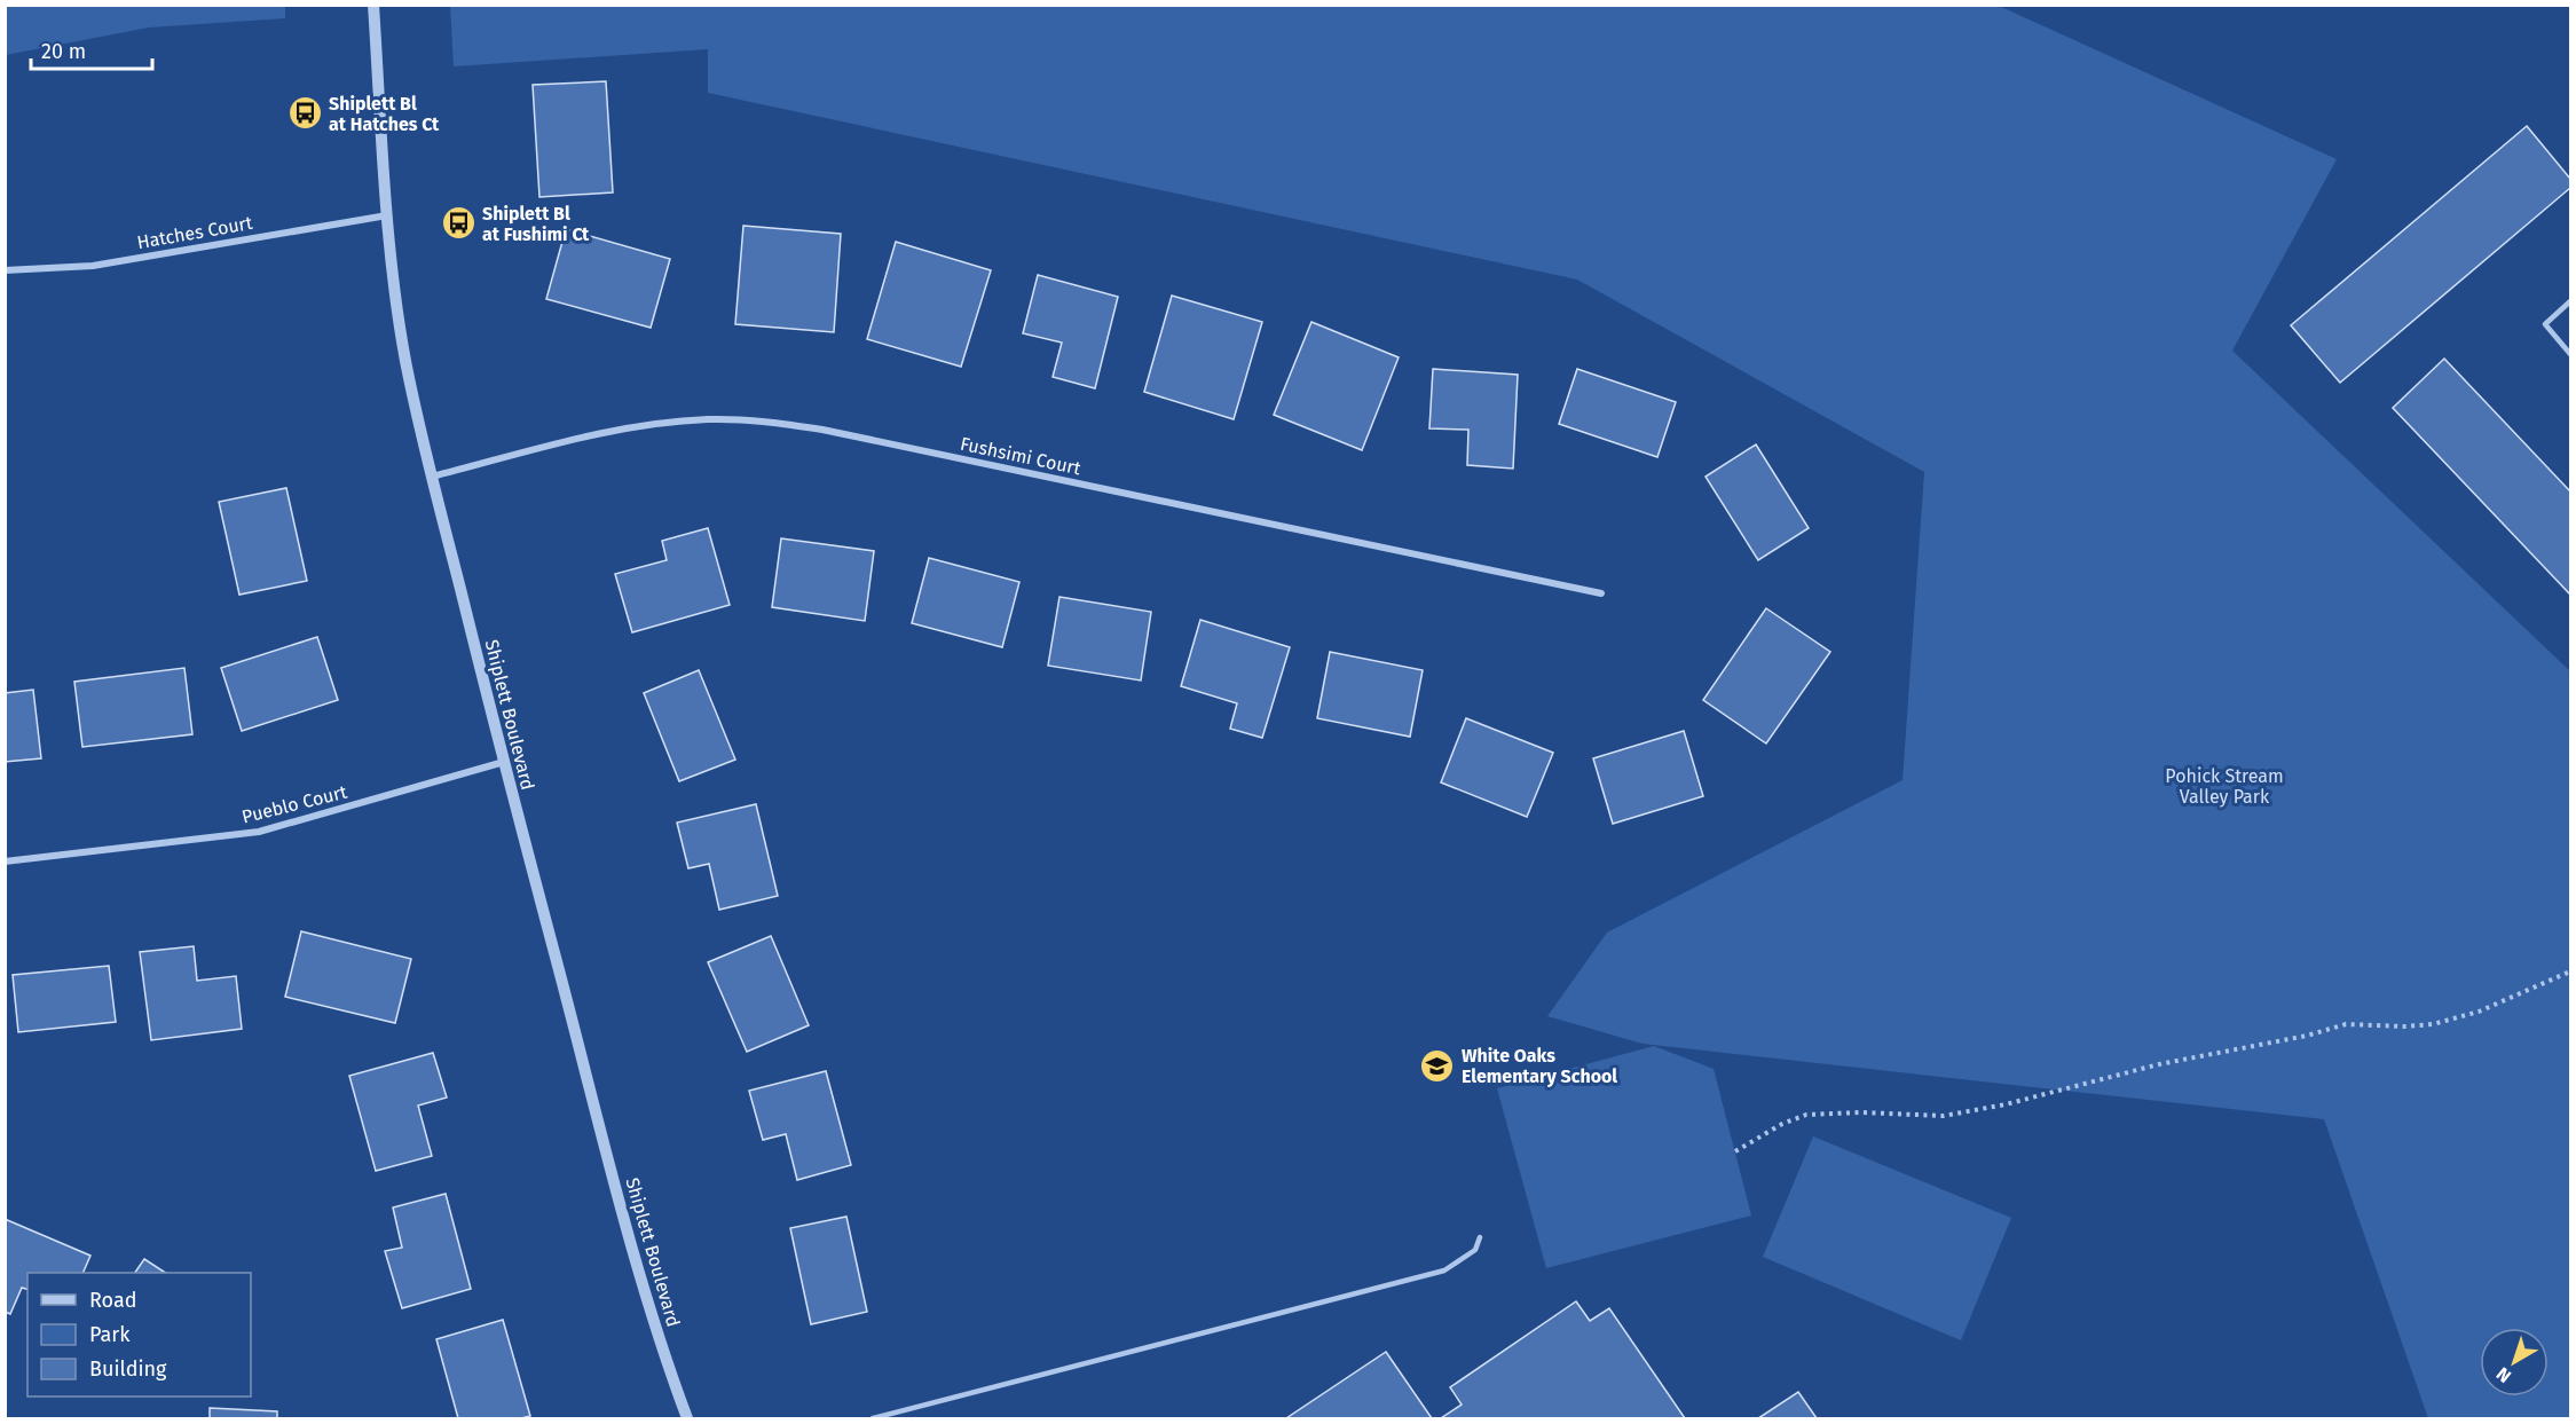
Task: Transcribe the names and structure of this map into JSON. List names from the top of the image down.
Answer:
{
  "streets": {
    "street": [
      "Hatches Court",
      "Fushsimi Court",
      "Shiplett Boulevard",
      "Pueblo Court"
    ]
  },
  "crossings": [
    ["Hatches Court", "Shiplett Boulevard"],
    ["Fushsimi Court", "Shiplett Boulevard"],
    ["Shiplett Boulevard", "Pueblo Court"]
  ],
  "parks": ["Pohick Stream Valley Park"],
  "places": {
    "bus stop": ["Shiplett Bl at Hatches Ct", "Shiplett Bl at Fushimi Ct"],
    "school or university": ["White Oaks Elementary School"]
  },
  "legend": ["Road", "Park", "Building"],
  "scale_bar": "20 m",
  "north": "bottom left"
}
